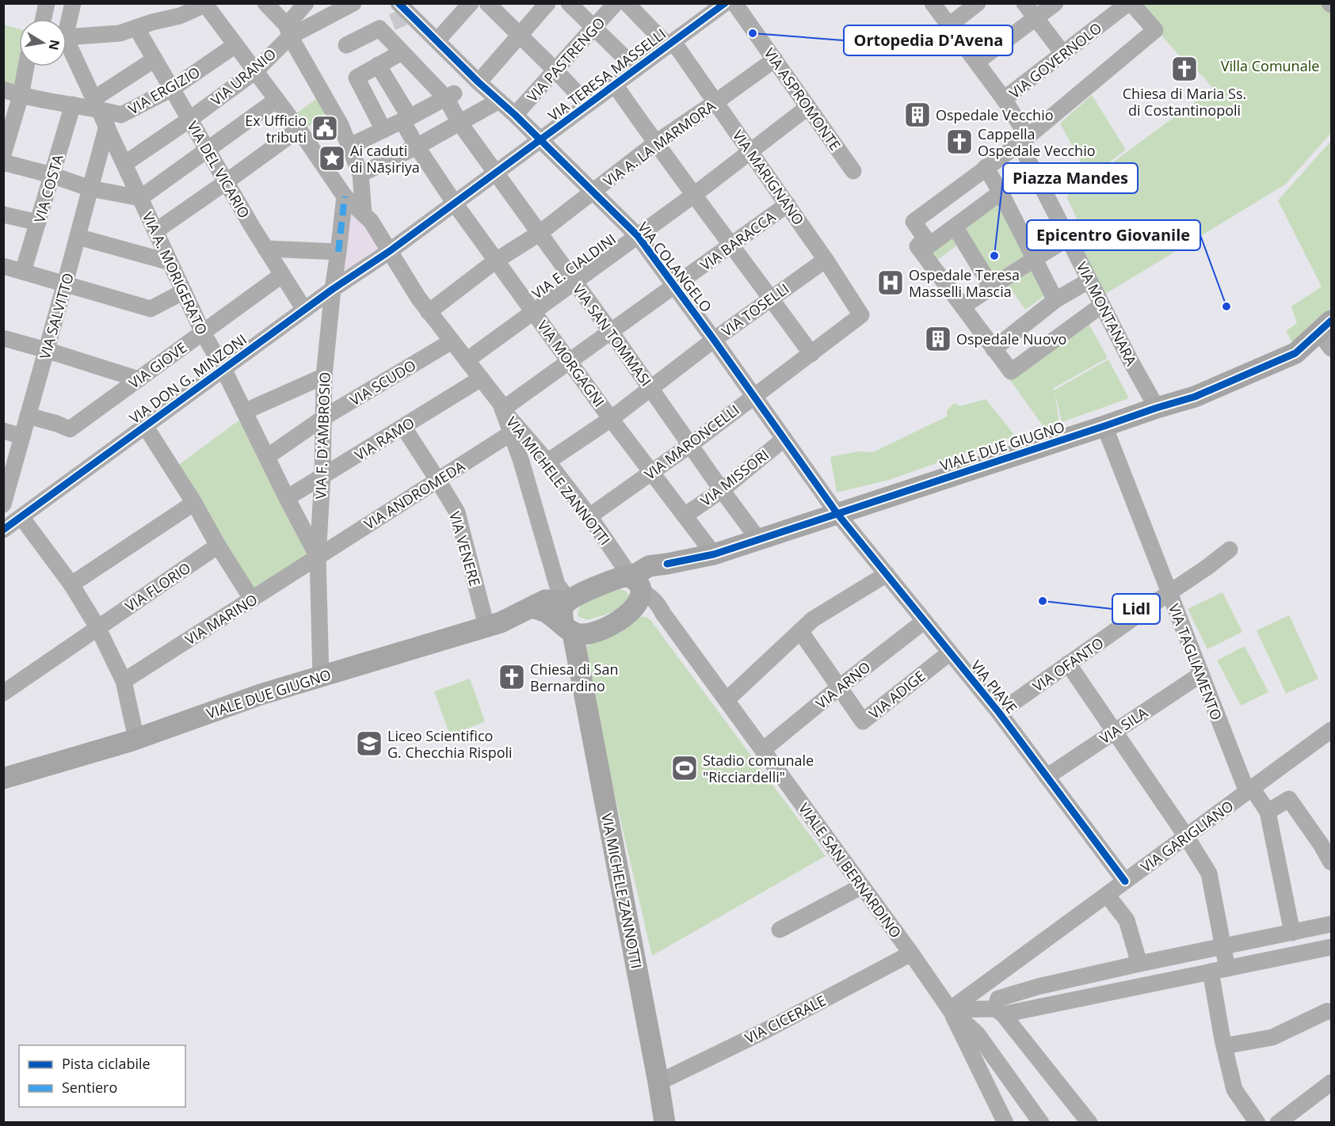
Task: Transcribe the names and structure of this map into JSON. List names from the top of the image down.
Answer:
{
  "streets": {
    "main road": ["VIALE DUE GIUGNO", "VIA MICHELE ZANNOTTI"],
    "street": [
      "VIA PASTRENGO",
      "VIA GOVERNOLO",
      "VIA TERESA MASSELLI",
      "VIA URANIO",
      "VIA ERGIZIO",
      "VIA ASPROMONTE",
      "VIA A. LA MARMORA",
      "VIA DEL VICARIO",
      "VIA MARIGNANO",
      "VIA COSTA",
      "VIA BARACCA",
      "VIA E. CIALDINI",
      "VIA COLANGELO",
      "VIA A. MORIGERATO",
      "VIA TOSELLI",
      "VIA MONTANARA",
      "VIA SALVITTO",
      "VIA SAN TOMMASI",
      "VIA MORGAGNI",
      "VIA GIOVE",
      "VIA DON G. MINZONI",
      "VIA SCUDO",
      "VIA F. D'AMBROSIO",
      "VIA RAMO",
      "VIA MARONCELLI",
      "VIA MISSORI",
      "VIA ANDROMEDA",
      "VIA VENERE",
      "VIA FLORIO",
      "VIA MARINO",
      "VIA TAGLIAMENTO",
      "VIA OFANTO",
      "VIA ARNO",
      "VIA PIAVE",
      "VIA ADIGE",
      "VIA SILA",
      "VIA GARIGLIANO",
      "VIALE SAN BERNARDINO",
      "VIA CICERALE"
    ]
  },
  "crossings": [
    ["VIA PASTRENGO", "VIA COLANGELO"],
    ["VIA GOVERNOLO", "VIA MONTANARA"],
    ["VIA TERESA MASSELLI", "VIA MARIGNANO"],
    ["VIA TERESA MASSELLI", "VIA COLANGELO"],
    ["VIA TERESA MASSELLI", "VIA SAN TOMMASI"],
    ["VIA TERESA MASSELLI", "VIA MORGAGNI"],
    ["VIA TERESA MASSELLI", "VIA DON G. MINZONI"],
    ["VIA TERESA MASSELLI", "VIA MICHELE ZANNOTTI"],
    ["VIA URANIO", "VIA DEL VICARIO"],
    ["VIA URANIO", "VIA A. MORIGERATO"],
    ["VIA URANIO", "VIA MICHELE ZANNOTTI"],
    ["VIA ERGIZIO", "VIA DEL VICARIO"],
    ["VIA ERGIZIO", "VIA COSTA"],
    ["VIA ERGIZIO", "VIA A. MORIGERATO"],
    ["VIA ERGIZIO", "VIA MICHELE ZANNOTTI"],
    ["VIA ASPROMONTE", "VIA A. LA MARMORA"],
    ["VIA ASPROMONTE", "VIA E. CIALDINI"],
    ["VIA A. LA MARMORA", "VIA MARIGNANO"],
    ["VIA A. LA MARMORA", "VIA COLANGELO"],
    ["VIA A. LA MARMORA", "VIA SAN TOMMASI"],
    ["VIA A. LA MARMORA", "VIA MORGAGNI"],
    ["VIA A. LA MARMORA", "VIA MICHELE ZANNOTTI"],
    ["VIA DEL VICARIO", "VIA GIOVE"],
    ["VIA DEL VICARIO", "VIA DON G. MINZONI"],
    ["VIA MARIGNANO", "VIA BARACCA"],
    ["VIA MARIGNANO", "VIA E. CIALDINI"],
    ["VIA MARIGNANO", "VIA TOSELLI"],
    ["VIA MARIGNANO", "VIA MARONCELLI"],
    ["VIA BARACCA", "VIA COLANGELO"],
    ["VIA BARACCA", "VIA SAN TOMMASI"],
    ["VIA BARACCA", "VIA MORGAGNI"],
    ["VIA BARACCA", "VIA MICHELE ZANNOTTI"],
    ["VIA E. CIALDINI", "VIA COLANGELO"],
    ["VIA E. CIALDINI", "VIA SAN TOMMASI"],
    ["VIA E. CIALDINI", "VIA MORGAGNI"],
    ["VIA E. CIALDINI", "VIA MICHELE ZANNOTTI"],
    ["VIA COLANGELO", "VIA TOSELLI"],
    ["VIA COLANGELO", "VIA SAN TOMMASI"],
    ["VIA COLANGELO", "VIA MARONCELLI"],
    ["VIA COLANGELO", "VIALE DUE GIUGNO"],
    ["VIA COLANGELO", "VIA MISSORI"],
    ["VIA COLANGELO", "VIA PIAVE"],
    ["VIA A. MORIGERATO", "VIA SALVITTO"],
    ["VIA A. MORIGERATO", "VIA GIOVE"],
    ["VIA A. MORIGERATO", "VIA DON G. MINZONI"],
    ["VIA A. MORIGERATO", "VIA SCUDO"],
    ["VIA A. MORIGERATO", "VIA F. D'AMBROSIO"],
    ["VIA A. MORIGERATO", "VIA RAMO"],
    ["VIA A. MORIGERATO", "VIA ANDROMEDA"],
    ["VIA A. MORIGERATO", "VIA MARINO"],
    ["VIA TOSELLI", "VIA SAN TOMMASI"],
    ["VIA TOSELLI", "VIA MORGAGNI"],
    ["VIA TOSELLI", "VIA MICHELE ZANNOTTI"],
    ["VIA MONTANARA", "VIALE DUE GIUGNO"],
    ["VIA SALVITTO", "VIA GIOVE"],
    ["VIA SAN TOMMASI", "VIA MARONCELLI"],
    ["VIA SAN TOMMASI", "VIALE DUE GIUGNO"],
    ["VIA SAN TOMMASI", "VIA MISSORI"],
    ["VIA MORGAGNI", "VIA MARONCELLI"],
    ["VIA MORGAGNI", "VIALE DUE GIUGNO"],
    ["VIA MORGAGNI", "VIA MISSORI"],
    ["VIA DON G. MINZONI", "VIA F. D'AMBROSIO"],
    ["VIA DON G. MINZONI", "VIA MICHELE ZANNOTTI"],
    ["VIA SCUDO", "VIA F. D'AMBROSIO"],
    ["VIA SCUDO", "VIA MICHELE ZANNOTTI"],
    ["VIA F. D'AMBROSIO", "VIA RAMO"],
    ["VIA F. D'AMBROSIO", "VIALE DUE GIUGNO"],
    ["VIA F. D'AMBROSIO", "VIA MICHELE ZANNOTTI"],
    ["VIA F. D'AMBROSIO", "VIA ANDROMEDA"],
    ["VIA F. D'AMBROSIO", "VIA MARINO"],
    ["VIA RAMO", "VIA MICHELE ZANNOTTI"],
    ["VIA RAMO", "VIA VENERE"],
    ["VIA MARONCELLI", "VIA MICHELE ZANNOTTI"],
    ["VIALE DUE GIUGNO", "VIA MICHELE ZANNOTTI"],
    ["VIALE DUE GIUGNO", "VIA VENERE"],
    ["VIALE DUE GIUGNO", "VIA TAGLIAMENTO"],
    ["VIALE DUE GIUGNO", "VIA PIAVE"],
    ["VIALE DUE GIUGNO", "VIALE SAN BERNARDINO"],
    ["VIA MICHELE ZANNOTTI", "VIA ANDROMEDA"],
    ["VIA MICHELE ZANNOTTI", "VIALE SAN BERNARDINO"],
    ["VIA MICHELE ZANNOTTI", "VIA CICERALE"],
    ["VIA ANDROMEDA", "VIA VENERE"],
    ["VIA ANDROMEDA", "VIA MARINO"],
    ["VIA TAGLIAMENTO", "VIA OFANTO"],
    ["VIA TAGLIAMENTO", "VIA SILA"],
    ["VIA TAGLIAMENTO", "VIA GARIGLIANO"],
    ["VIA OFANTO", "VIA PIAVE"],
    ["VIA ARNO", "VIA PIAVE"],
    ["VIA ARNO", "VIA ADIGE"],
    ["VIA ARNO", "VIALE SAN BERNARDINO"],
    ["VIA PIAVE", "VIA ADIGE"],
    ["VIA PIAVE", "VIA SILA"],
    ["VIA PIAVE", "VIA GARIGLIANO"],
    ["VIA GARIGLIANO", "VIALE SAN BERNARDINO"],
    ["VIALE SAN BERNARDINO", "VIA CICERALE"]
  ],
  "parks": ["Villa Comunale"],
  "places": {
    "other": [
      "Ortopedia D'Avena",
      "Piazza Mandes",
      "Epicentro Giovanile",
      "Lidl"
    ],
    "church": ["Chiesa di Maria Ss. di Costantinopoli", "Cappella Ospedale Vecchio", "Chiesa di San Bernardino"],
    "building": ["Ospedale Vecchio", "Ospedale Nuovo"],
    "public building": ["Ex Ufficio tributi"],
    "place": ["Ai caduti di Nāṣiriya"],
    "hospital": ["Ospedale Teresa Masselli Mascia"],
    "school or university": ["Liceo Scientifico G. Checchia Rispoli"],
    "sports": ["Stadio comunale \"Ricciardelli\""]
  },
  "legend": ["Pista ciclabile", "Sentiero"],
  "north": "right"
}
